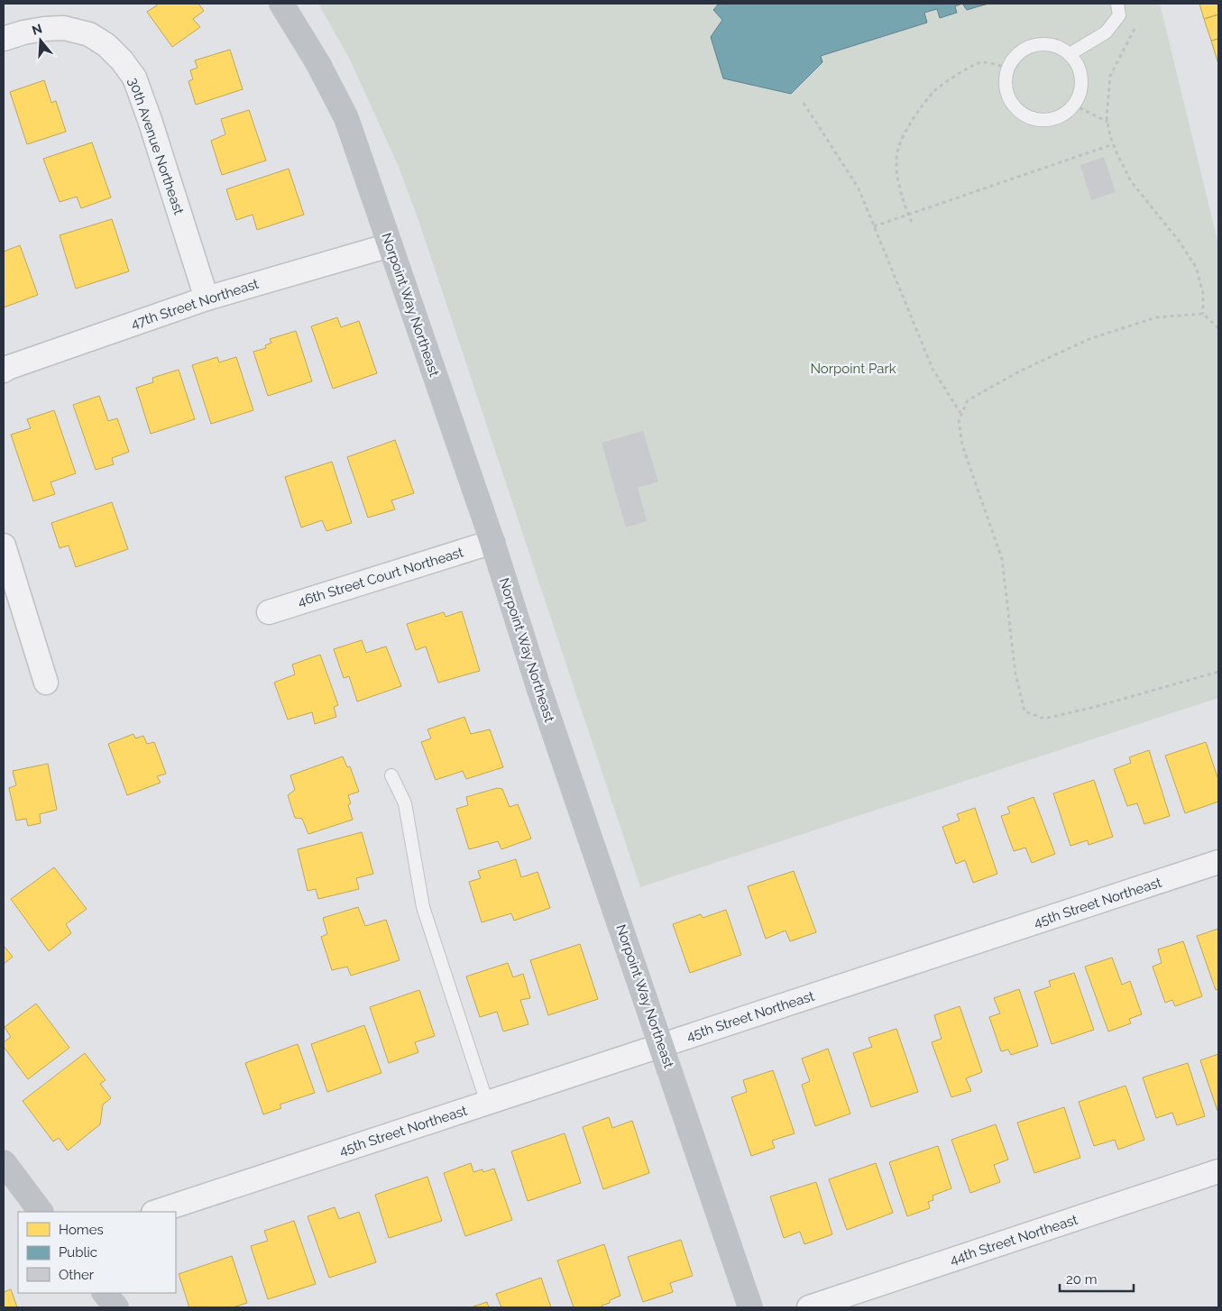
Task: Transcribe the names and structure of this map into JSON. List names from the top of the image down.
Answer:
{
  "streets": {
    "street": [
      "30th Avenue Northeast",
      "47th Street Northeast",
      "Norpoint Way Northeast",
      "46th Street Court Northeast",
      "45th Street Northeast",
      "44th Street Northeast"
    ]
  },
  "crossings": [
    ["30th Avenue Northeast", "47th Street Northeast"],
    ["47th Street Northeast", "Norpoint Way Northeast"],
    ["Norpoint Way Northeast", "46th Street Court Northeast"],
    ["Norpoint Way Northeast", "45th Street Northeast"]
  ],
  "parks": ["Norpoint Park"],
  "legend": ["Homes", "Public", "Other"],
  "scale_bar": "20 m",
  "north": "top"
}
